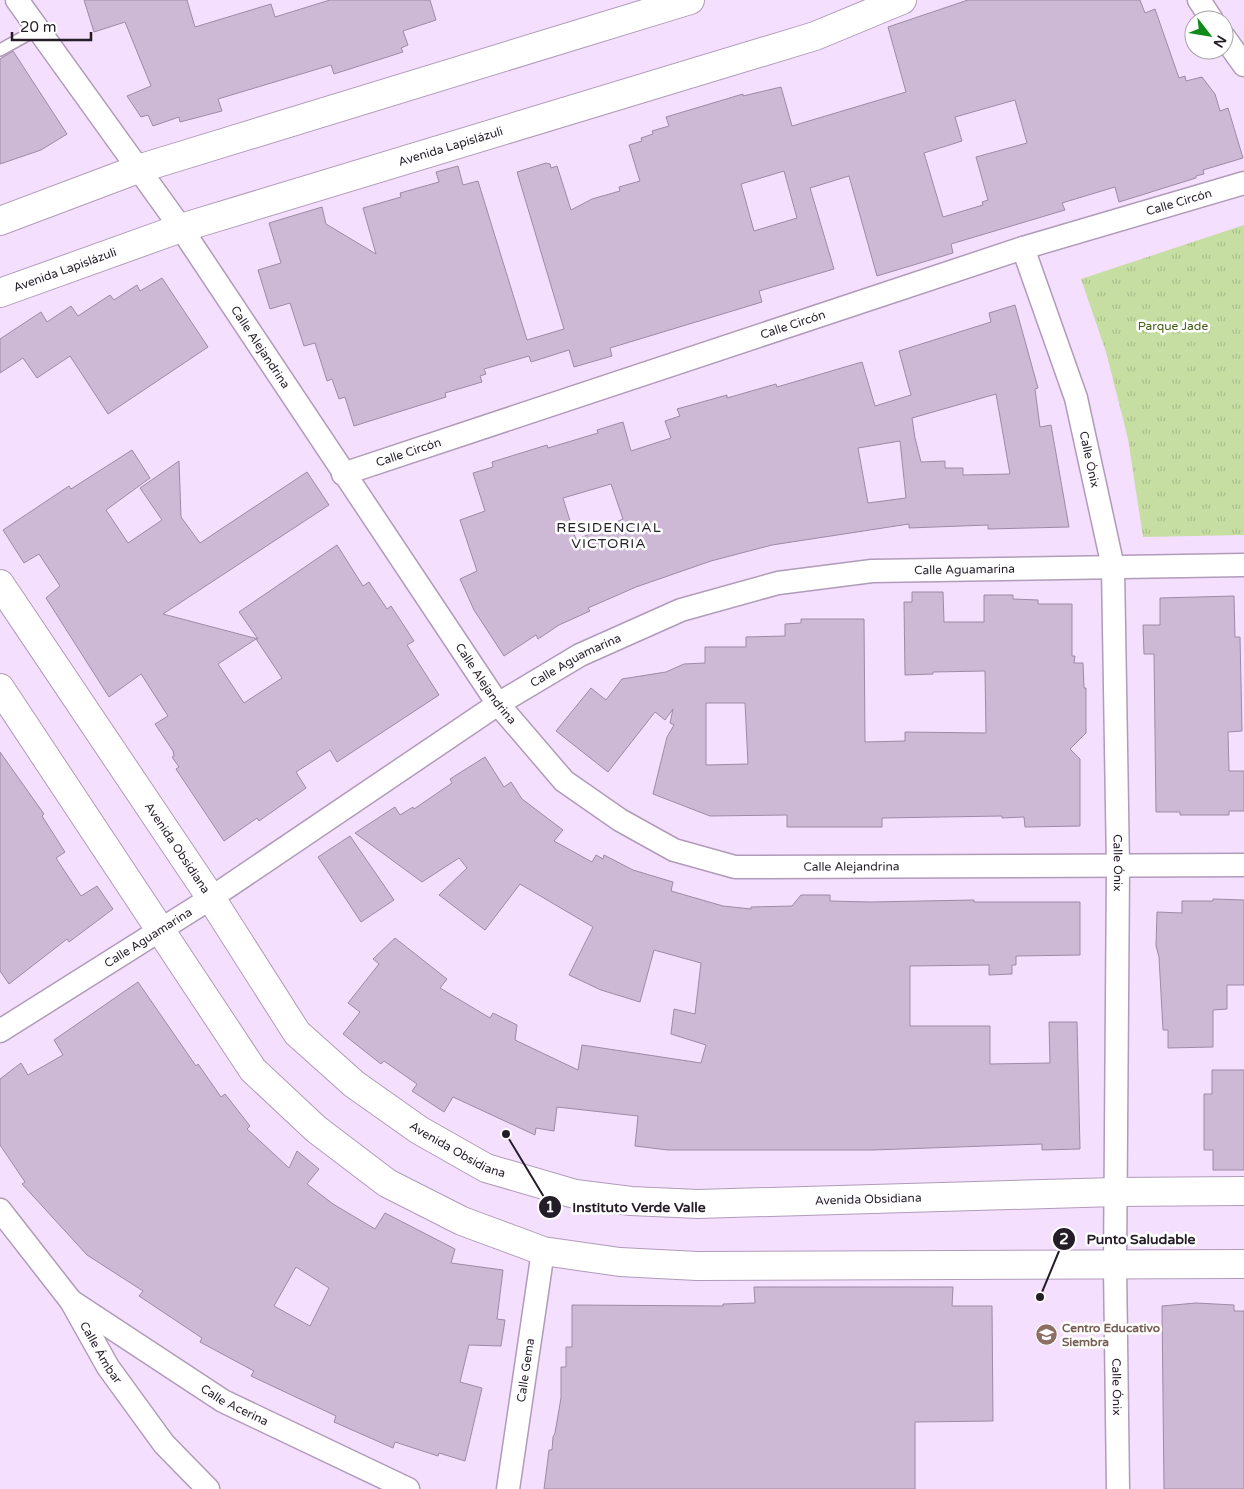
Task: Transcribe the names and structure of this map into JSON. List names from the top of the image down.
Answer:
{
  "streets": {
    "street": [
      "Avenida Lapislázuli",
      "Calle Circón",
      "Calle Alejandrina",
      "Calle Ónix",
      "Calle Aguamarina",
      "Avenida Obsidiana",
      "Calle Ámbar",
      "Calle Gema",
      "Calle Acerina"
    ]
  },
  "crossings": [
    ["Avenida Lapislázuli", "Calle Alejandrina"],
    ["Calle Circón", "Calle Alejandrina"],
    ["Calle Circón", "Calle Ónix"],
    ["Calle Alejandrina", "Calle Ónix"],
    ["Calle Alejandrina", "Calle Aguamarina"],
    ["Calle Ónix", "Calle Aguamarina"],
    ["Calle Ónix", "Avenida Obsidiana"],
    ["Calle Aguamarina", "Avenida Obsidiana"],
    ["Calle Ámbar", "Calle Acerina"]
  ],
  "districts": ["RESIDENCIAL VICTORIA"],
  "parks": ["Parque Jade"],
  "places": {
    "other": ["Instituto Verde Valle", "Punto Saludable"],
    "school or university": ["Centro Educativo Siembra"]
  },
  "scale_bar": "20 m",
  "north": "bottom right"
}
